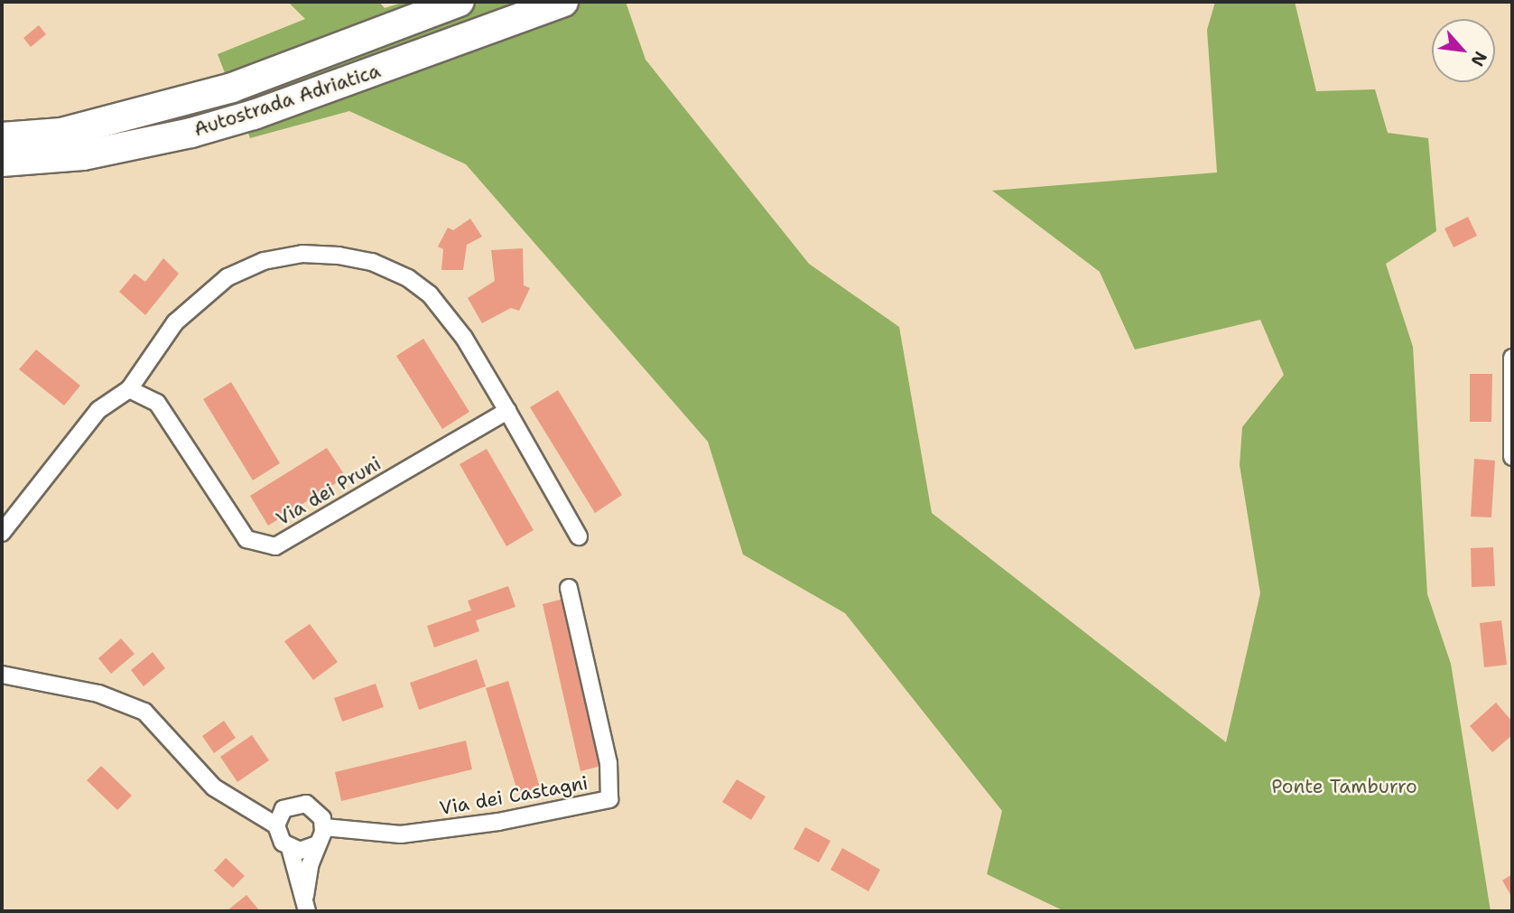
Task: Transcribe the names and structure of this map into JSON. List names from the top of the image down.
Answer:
{
  "streets": {
    "highway": ["Autostrada Adriatica"],
    "street": ["Via dei Pruni", "Via dei Castagni"]
  },
  "parks": ["Ponte Tamburro"],
  "north": "bottom right"
}
